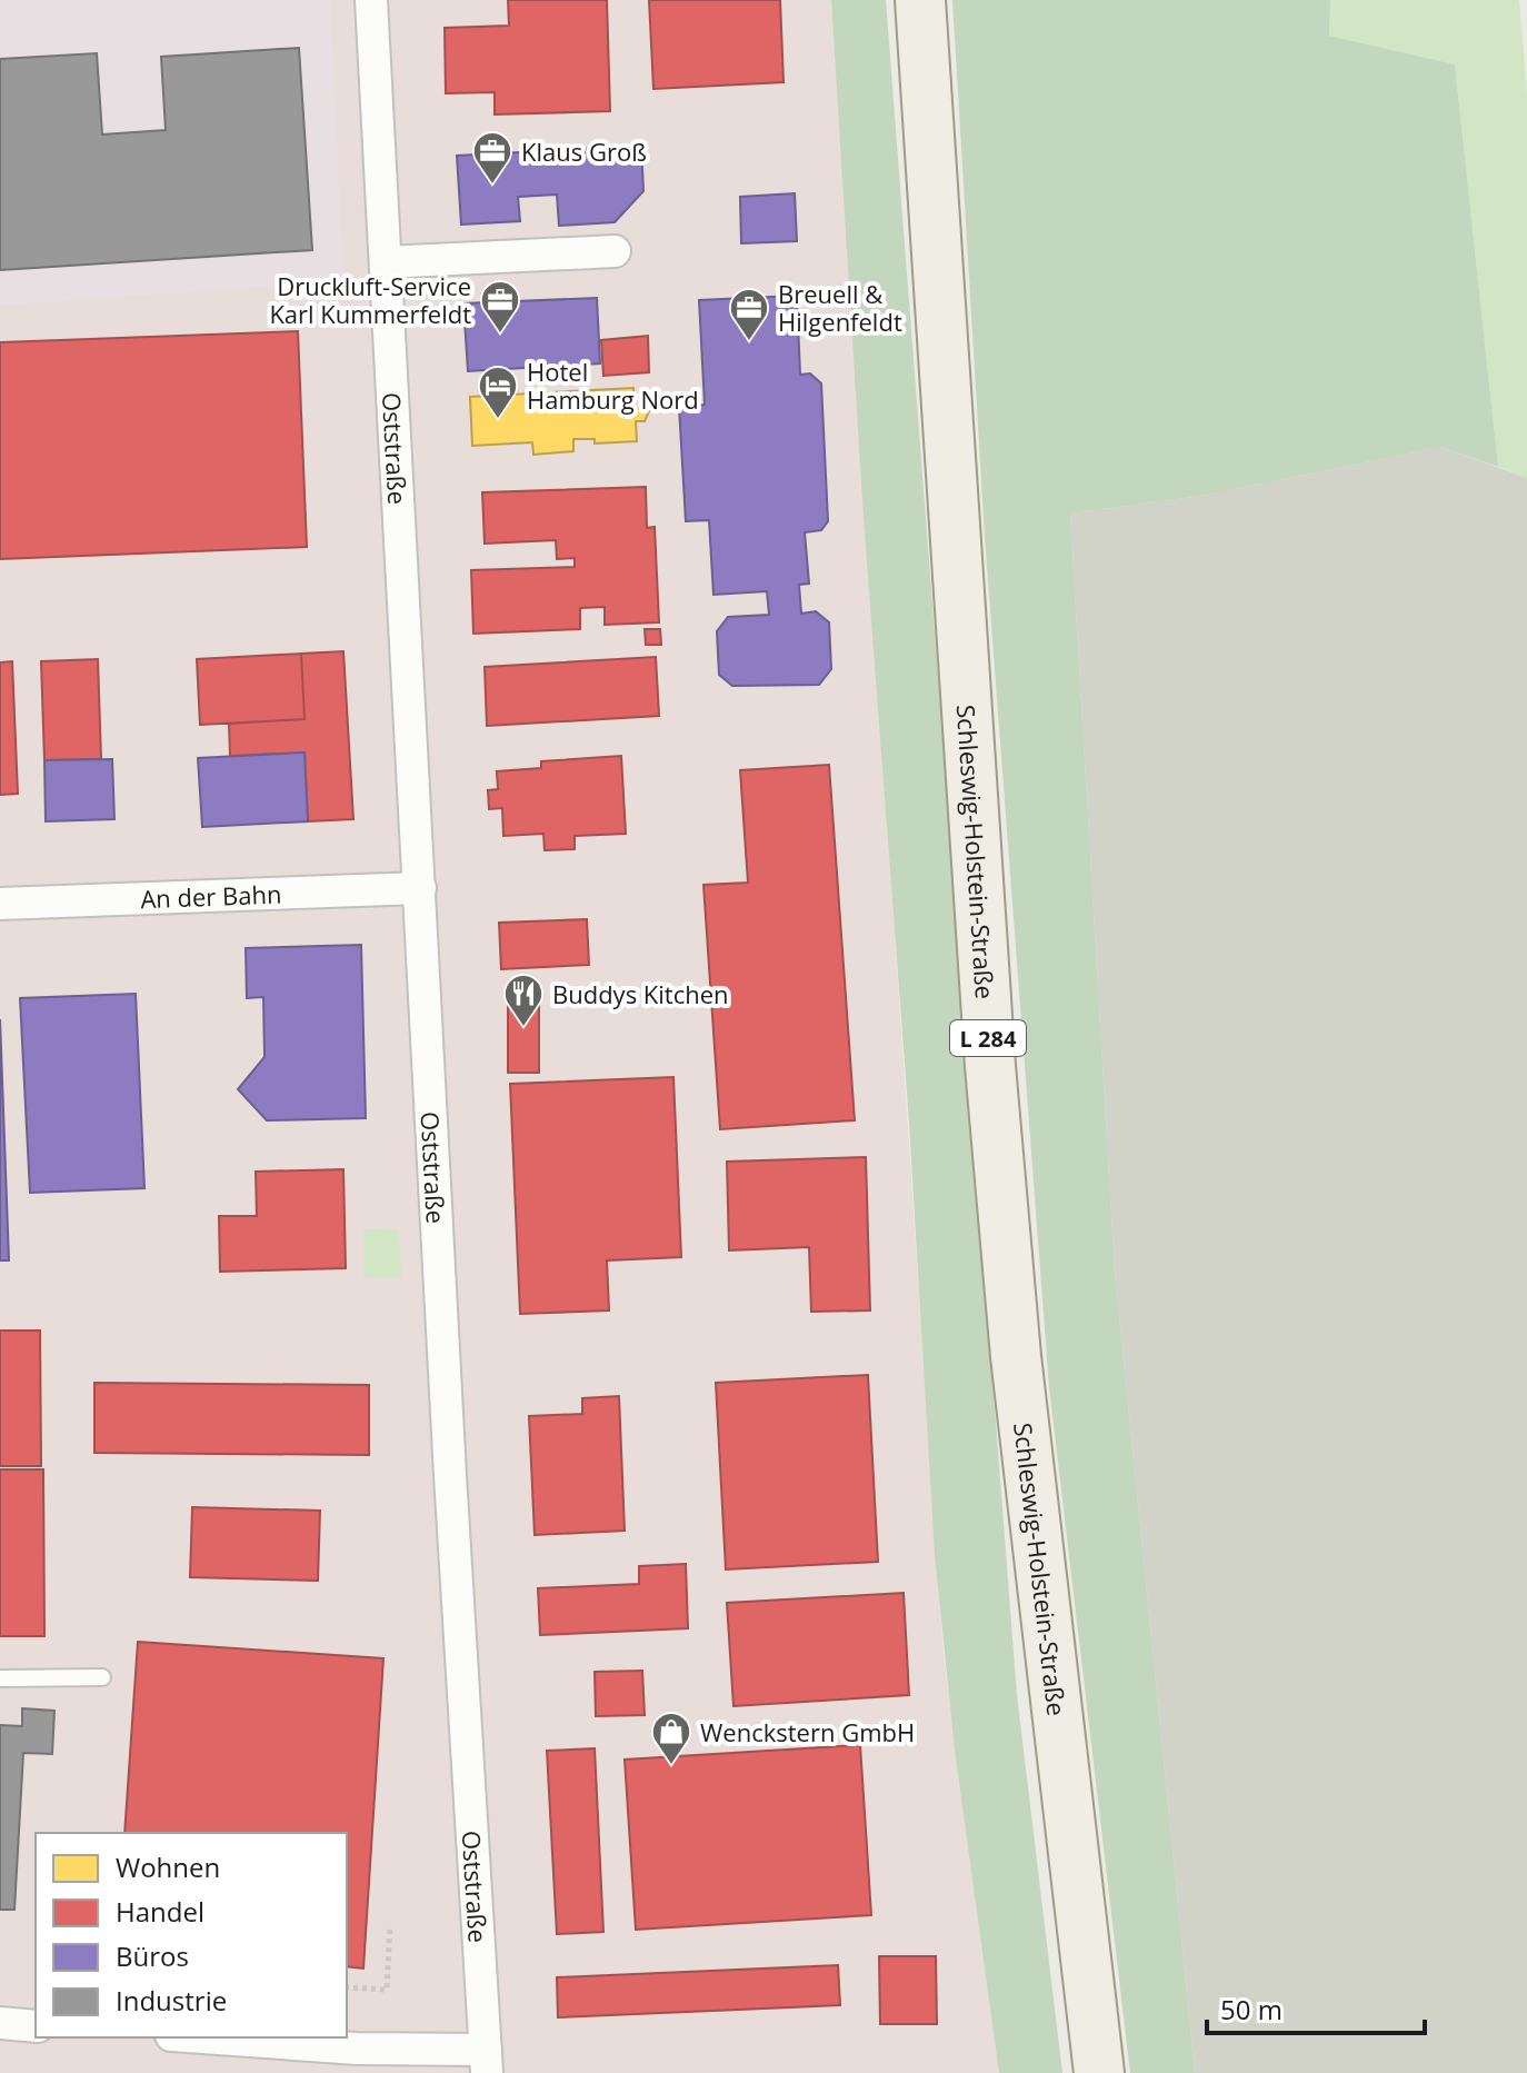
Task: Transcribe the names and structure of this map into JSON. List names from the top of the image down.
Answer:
{
  "streets": {
    "main road": ["Schleswig-Holstein-Straße", "L 284"],
    "street": ["Oststraße", "An der Bahn"]
  },
  "crossings": [
    ["Oststraße", "An der Bahn"]
  ],
  "places": {
    "office": ["Klaus Groß", "Druckluft-Service Karl Kummerfeldt", "Breuell & Hilgenfeldt"],
    "hotel": ["Hotel Hamburg Nord"],
    "restaurant": ["Buddys Kitchen"],
    "shop": ["Wenckstern GmbH"]
  },
  "legend": [
    "Wohnen",
    "Handel",
    "Büros",
    "Industrie"
  ],
  "scale_bar": "50 m"
}
